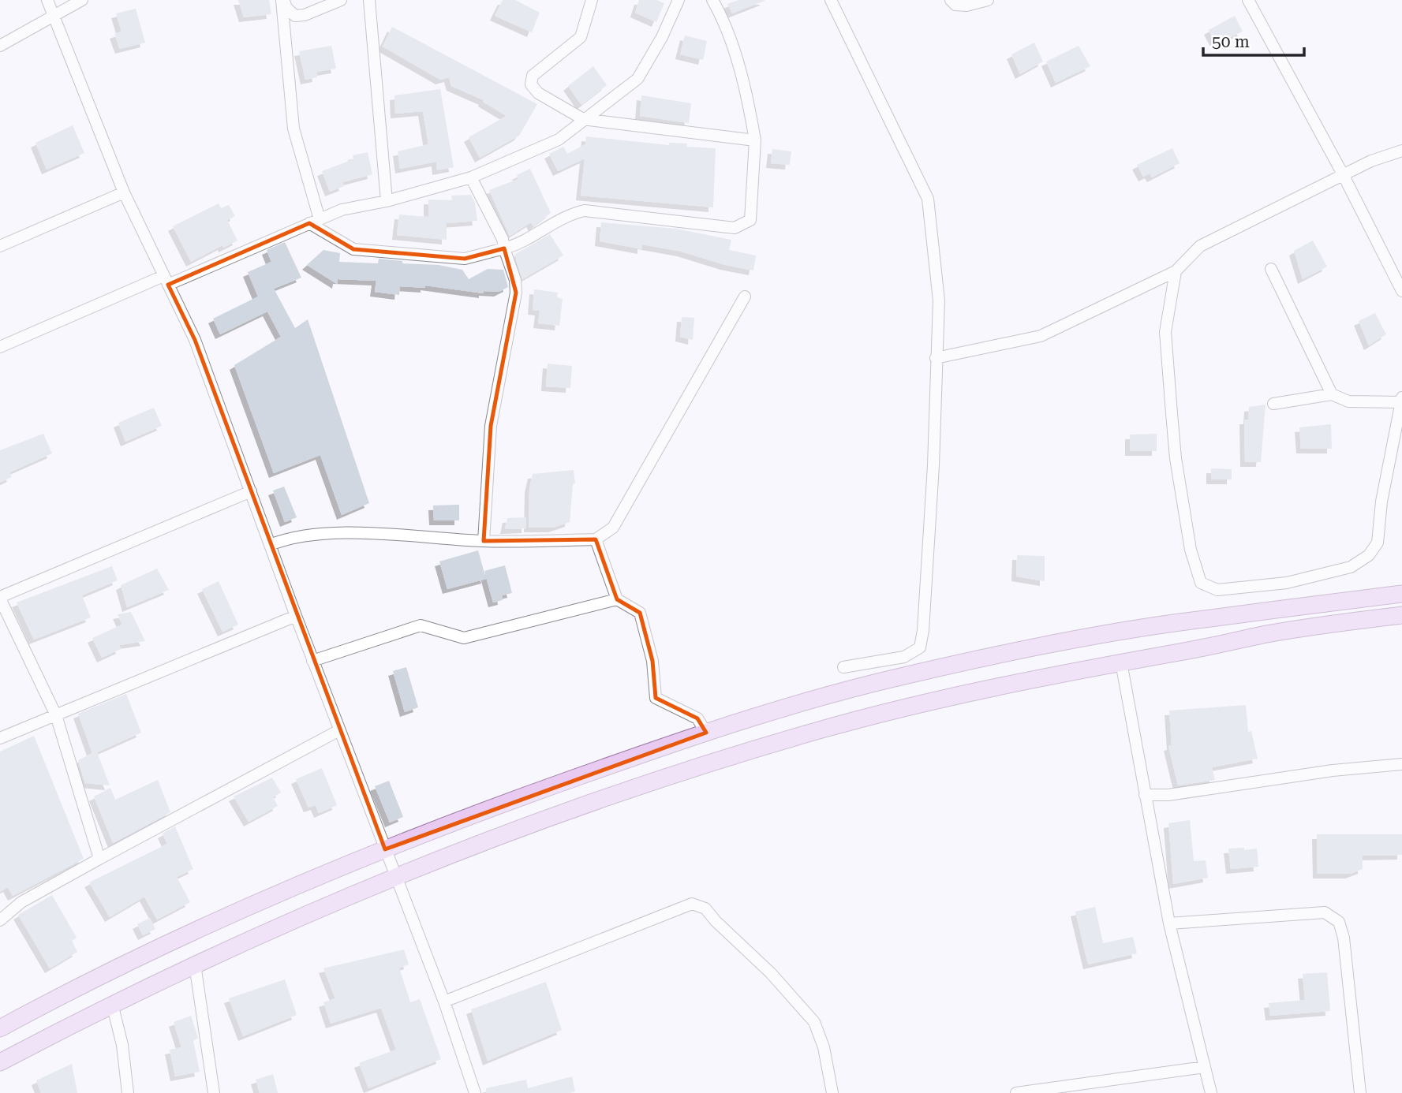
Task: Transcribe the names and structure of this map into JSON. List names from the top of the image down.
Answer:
{
  "scale_bar": "50 m"
}
